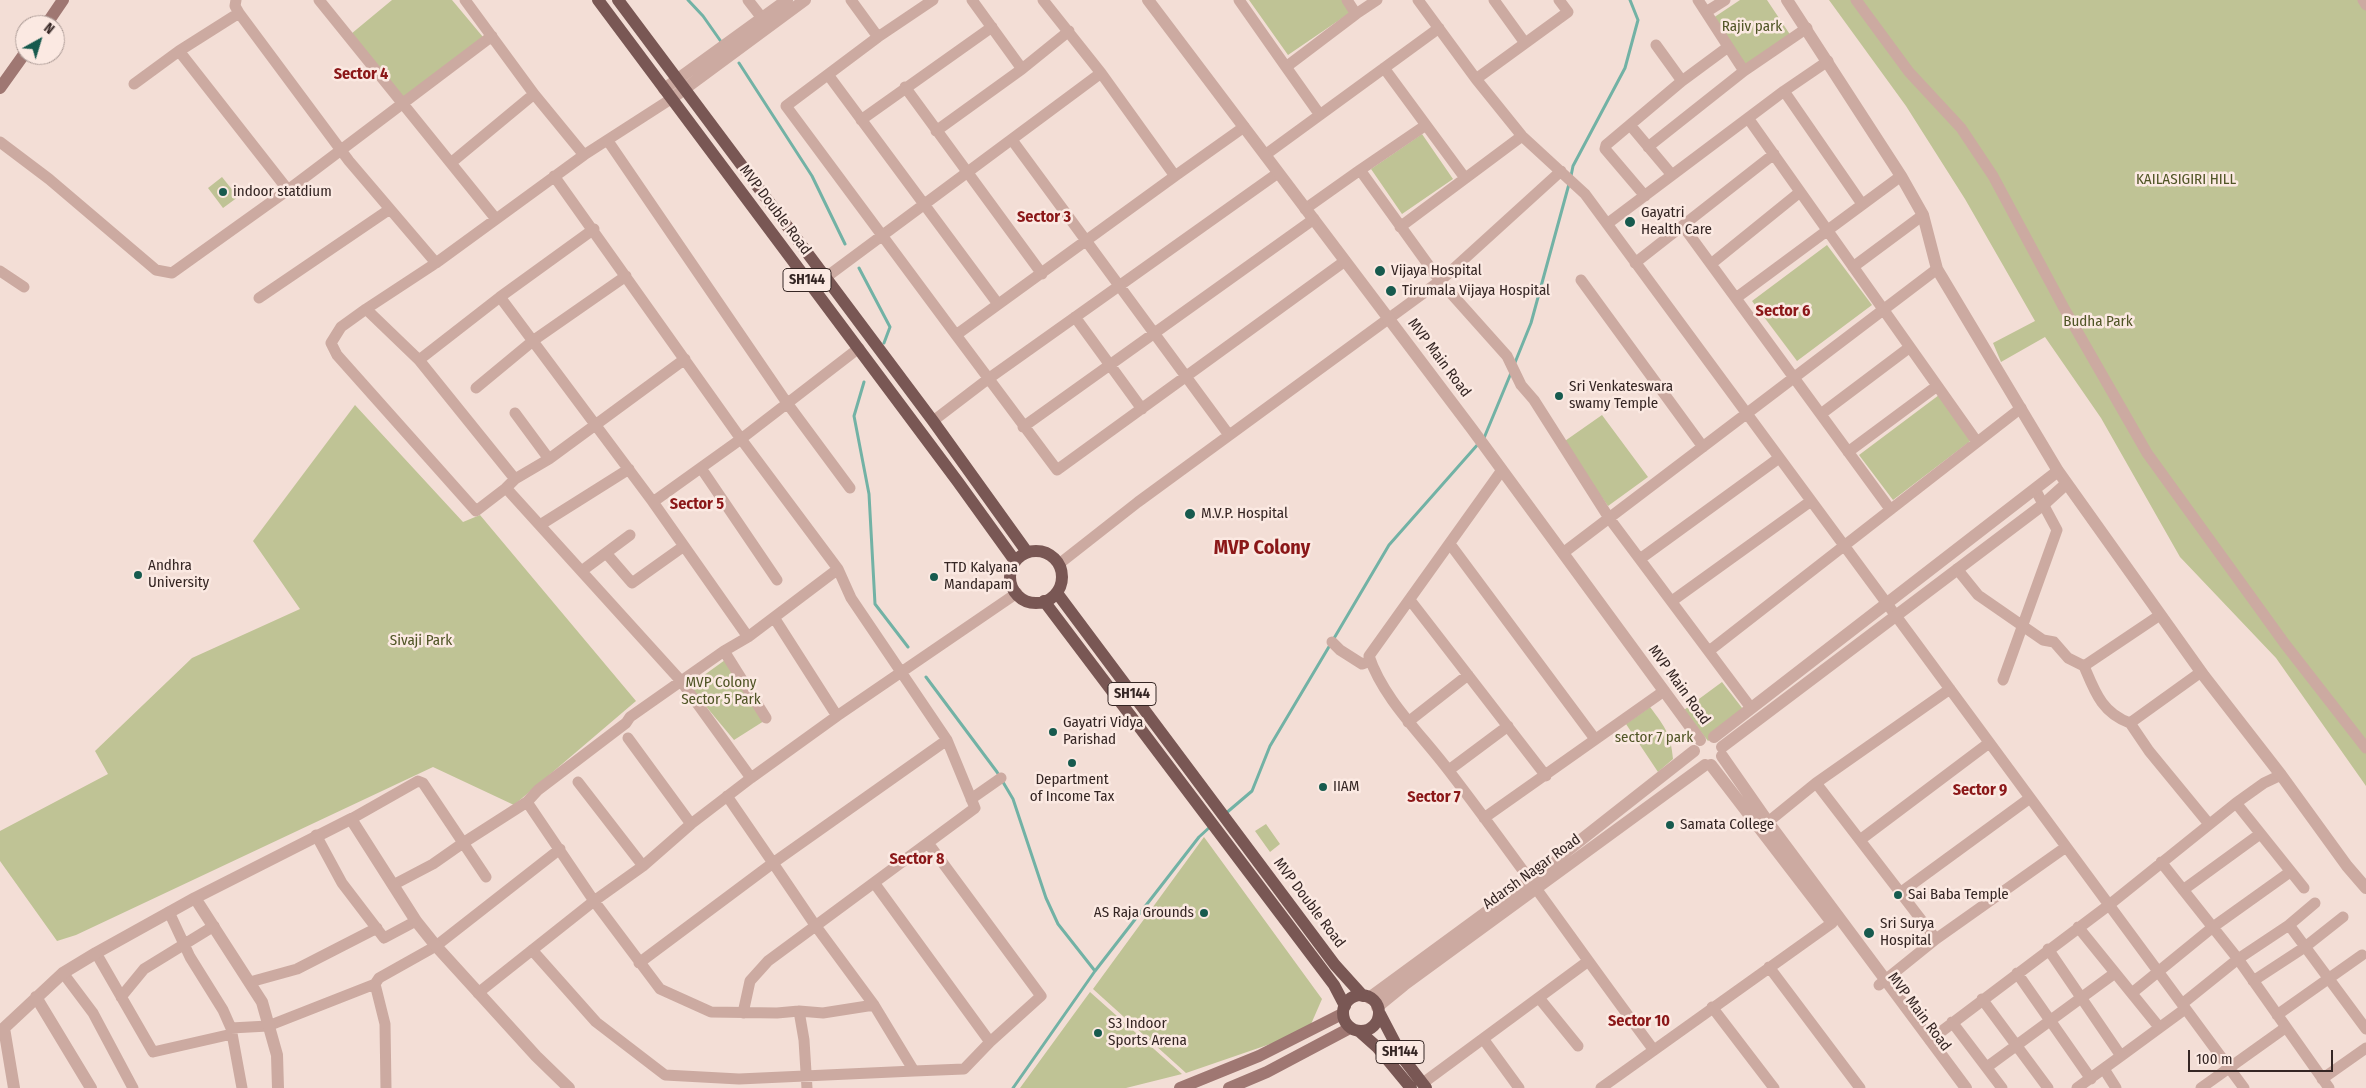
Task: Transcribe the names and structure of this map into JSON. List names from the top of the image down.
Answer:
{
  "streets": {
    "main road": ["MVP Double Road", "SH144"],
    "street": ["MVP Main Road", "Adarsh Nagar Road"]
  },
  "crossings": [
    ["MVP Double Road", "SH144"],
    ["MVP Main Road", "Adarsh Nagar Road"]
  ],
  "districts": [
    "Sector 4",
    "Sector 3",
    "Sector 6",
    "Sector 5",
    "MVP Colony",
    "Sector 9",
    "Sector 7",
    "Sector 8",
    "Sector 10"
  ],
  "parks": [
    "Rajiv park",
    "KAILASIGIRI HILL",
    "Budha Park",
    "Sivaji Park",
    "MVP Colony Sector 5 Park",
    "sector 7 park"
  ],
  "places": [
    "indoor statdium",
    "Gayatri Health Care",
    "Vijaya Hospital",
    "Tirumala Vijaya Hospital",
    "Sri Venkateswara swamy Temple",
    "M.V.P. Hospital",
    "Andhra University",
    "TTD Kalyana Mandapam",
    "Gayatri Vidya Parishad",
    "Department of Income Tax",
    "IIAM",
    "Samata College",
    "Sai Baba Temple",
    "AS Raja Grounds",
    "Sri Surya Hospital",
    "S3 Indoor Sports Arena"
  ],
  "scale_bar": "100 m",
  "north": "top right"
}
